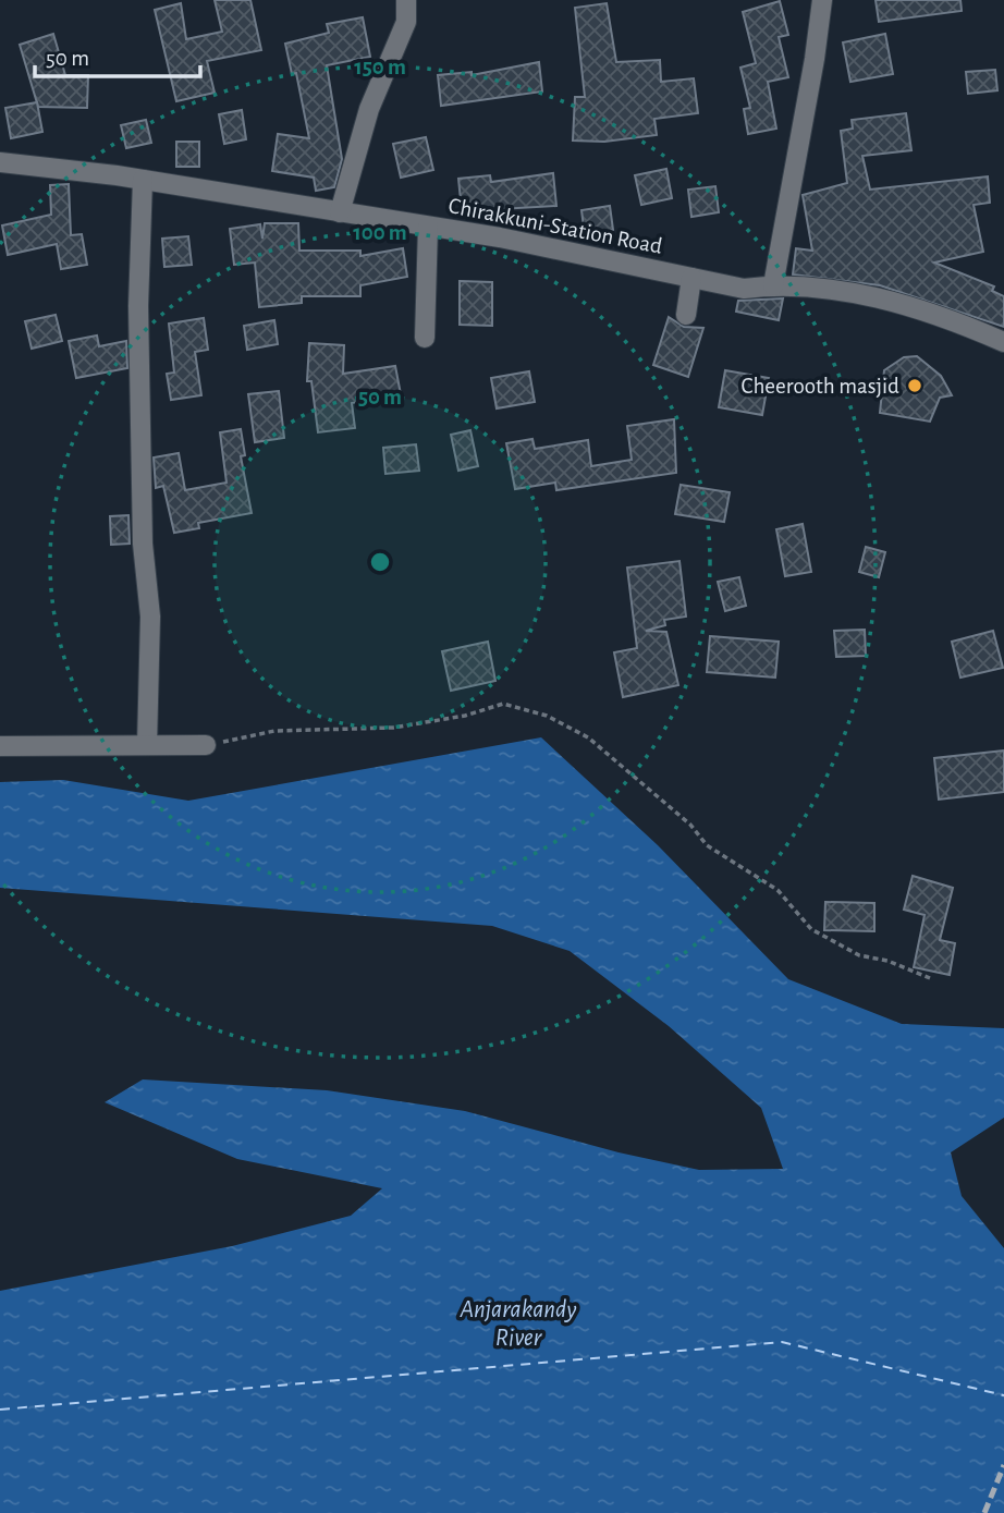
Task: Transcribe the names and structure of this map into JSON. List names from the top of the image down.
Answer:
{
  "streets": {
    "street": ["Chirakkuni-Station Road"]
  },
  "water": ["Anjarakandy River"],
  "places": ["Cheerooth masjid"],
  "scale_bar": "50 m",
  "rings": ["150 m", "100 m", "50 m"]
}
